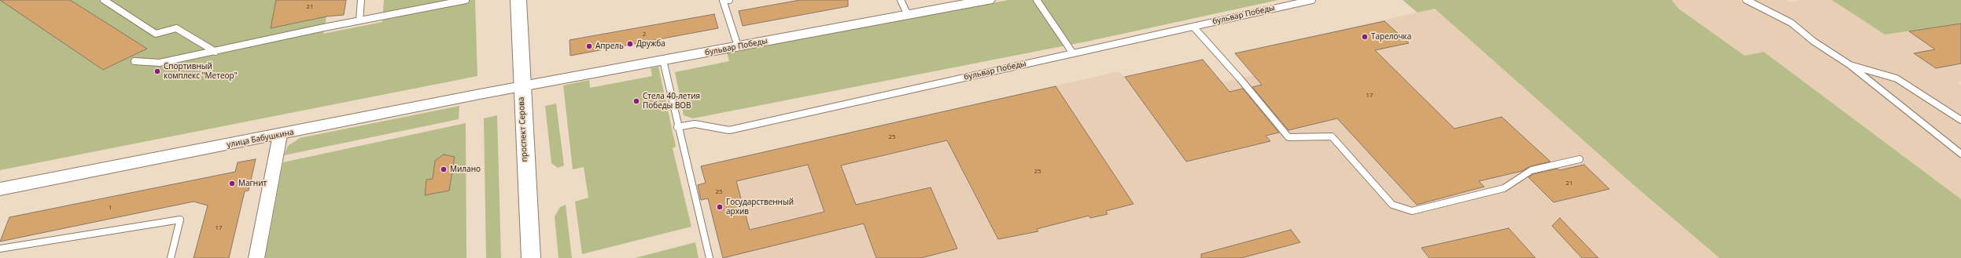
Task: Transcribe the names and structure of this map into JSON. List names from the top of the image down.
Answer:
{
  "streets": {
    "main road": ["проспект Серова"],
    "street": ["бульвар Победы", "улица Бабушкина"]
  },
  "crossings": [
    ["бульвар Победы", "проспект Серова"],
    ["бульвар Победы", "улица Бабушкина"],
    ["проспект Серова", "улица Бабушкина"]
  ],
  "places": [
    "Тарелочка",
    "Дружба",
    "Апрель",
    "Спортивный комплекс \"Метеор\"",
    "Стела 40-летия Победы ВОВ",
    "Милано",
    "Магнит",
    "Государственный архив"
  ],
  "house_numbers": [
    "21",
    "2",
    "17",
    "25",
    "25",
    "21",
    "25",
    "1",
    "17"
  ]
}
